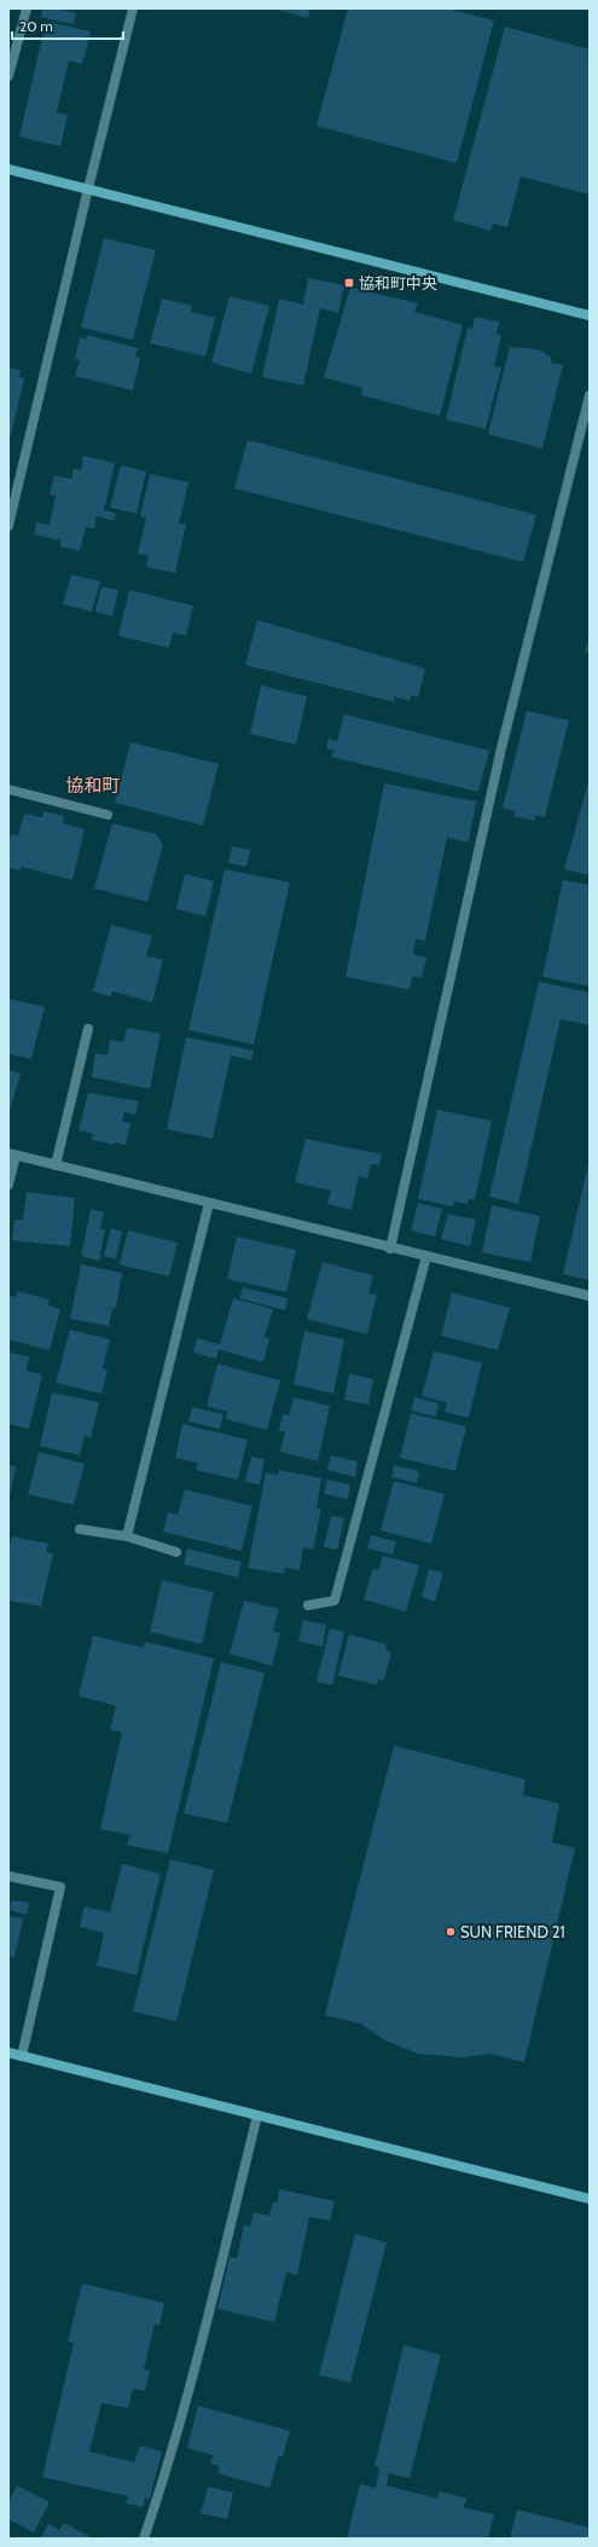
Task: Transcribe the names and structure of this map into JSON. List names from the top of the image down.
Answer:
{
  "districts": ["協和町"],
  "places": {
    "transit": ["協和町中央"],
    "other": ["SUN FRIEND 21"]
  },
  "scale_bar": "20 m"
}
